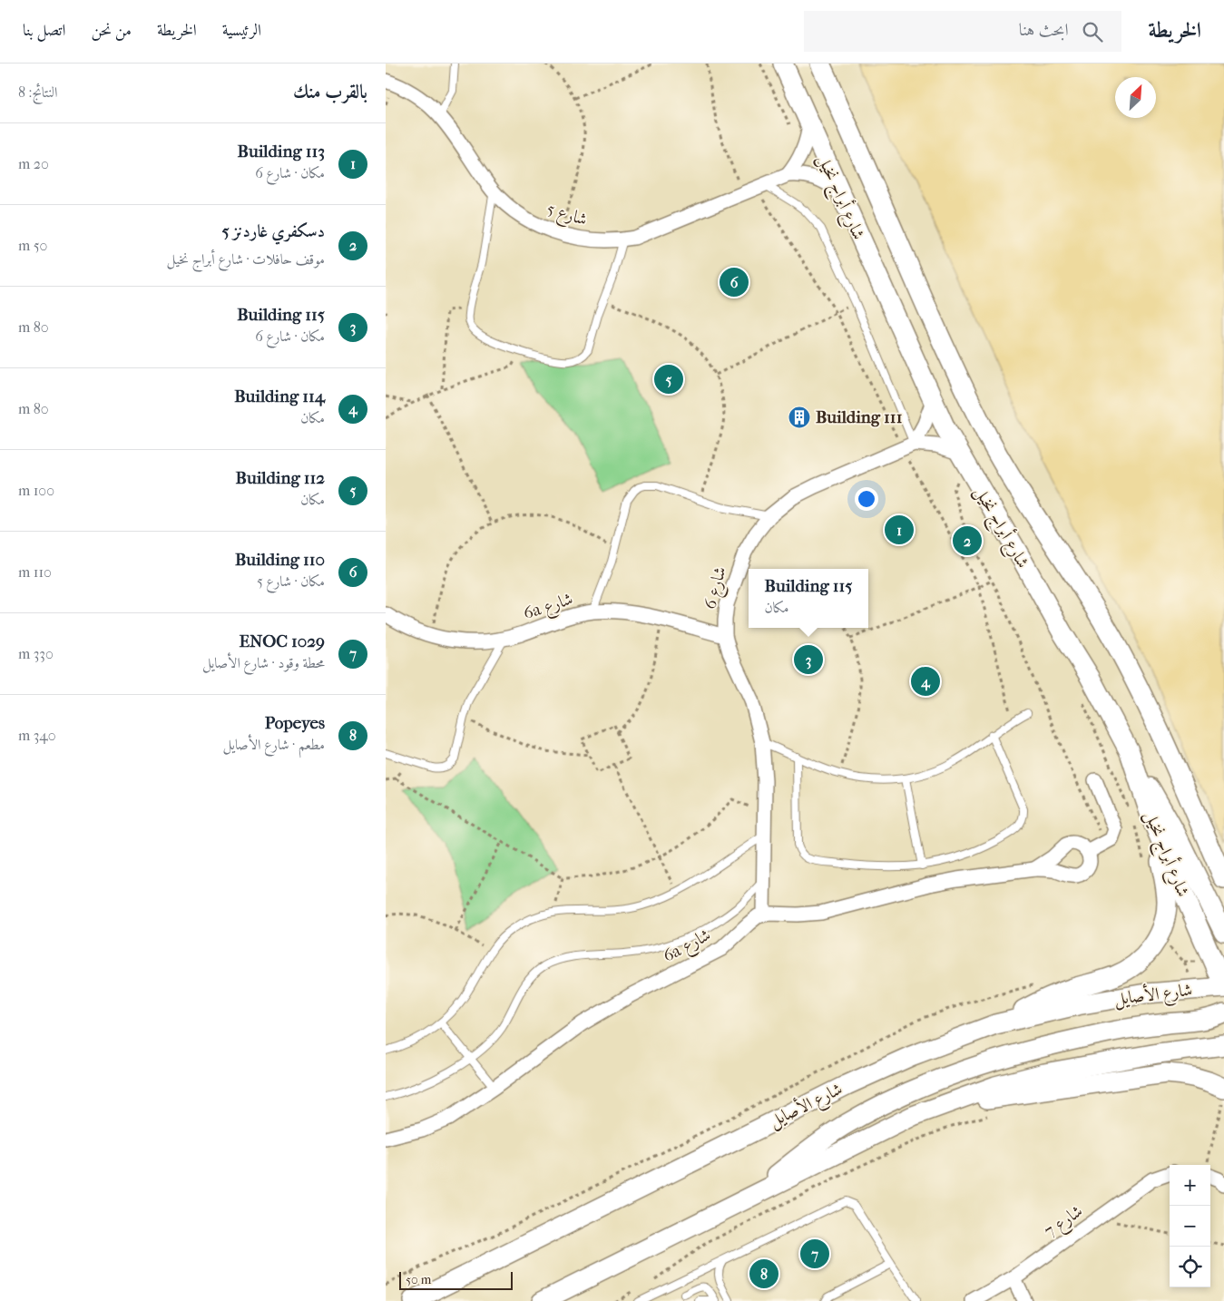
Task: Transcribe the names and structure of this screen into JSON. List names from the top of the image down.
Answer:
{
  "streets": {
    "main road": ["شارع أبراج نخيل", "شارع الأصايل"],
    "street": [
      "شارع 5",
      "شارع 6",
      "6a شارع",
      "شارع 7"
    ]
  },
  "crossings": [
    ["شارع أبراج نخيل", "شارع 5"],
    ["شارع أبراج نخيل", "شارع 6"],
    ["شارع أبراج نخيل", "شارع الأصايل"],
    ["شارع 6", "6a شارع"]
  ],
  "places": {
    "building": ["Building 111"]
  },
  "scale_bar": "50 m",
  "north": "top right",
  "page": {
    "header": "الخريطة",
    "search": "ابحث هنا",
    "nav": [
      "الرئيسية",
      "الخريطة",
      "من نحن",
      "اتصل بنا"
    ],
    "heading": ["بالقرب منك", "النتائج: 8"],
    "list": [
      {
        "mark": "1",
        "name": "Building 113",
        "note": "مكان · شارع 6",
        "value": "20 m"
      },
      {
        "mark": "2",
        "name": "دسكفري غاردنز 5",
        "note": "موقف حافلات · شارع أبراج نخيل",
        "value": "50 m"
      },
      {
        "mark": "3",
        "name": "Building 115",
        "note": "مكان · شارع 6",
        "value": "80 m"
      },
      {
        "mark": "4",
        "name": "Building 114",
        "note": "مكان",
        "value": "80 m"
      },
      {
        "mark": "5",
        "name": "Building 112",
        "note": "مكان",
        "value": "100 m"
      },
      {
        "mark": "6",
        "name": "Building 110",
        "note": "مكان · شارع 5",
        "value": "110 m"
      },
      {
        "mark": "7",
        "name": "ENOC 1029",
        "note": "محطة وقود · شارع الأصايل",
        "value": "330 m"
      },
      {
        "mark": "8",
        "name": "Popeyes",
        "note": "مطعم · شارع الأصايل",
        "value": "340 m"
      }
    ],
    "pins": [
      "6",
      "5",
      "1",
      "2",
      "3",
      "4",
      "7",
      "8"
    ],
    "popup": ["Building 115", "مكان"],
    "map_buttons": ["+", "−"],
    "scale": "50 m"
  }
}
